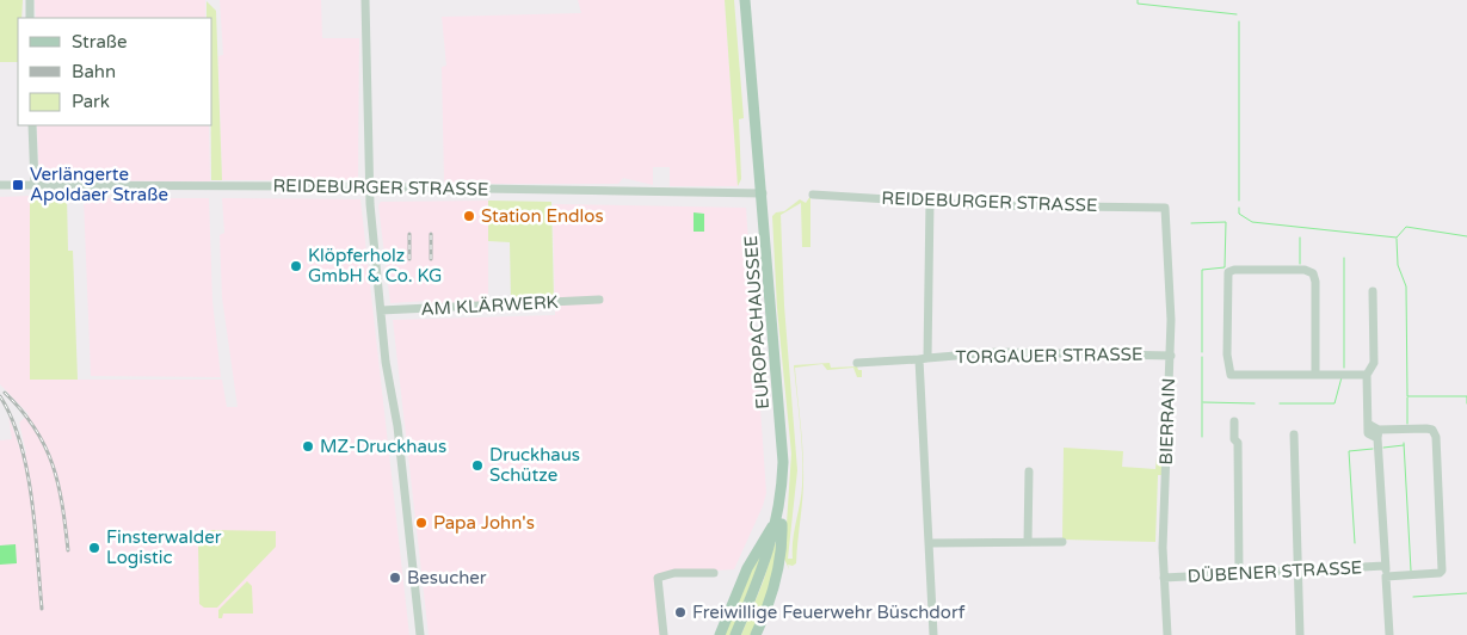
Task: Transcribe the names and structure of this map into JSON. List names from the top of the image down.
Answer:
{
  "streets": {
    "main road": ["EUROPACHAUSSEE"],
    "street": [
      "REIDEBURGER STRASSE",
      "AM KLÄRWERK",
      "TORGAUER STRASSE",
      "BIERRAIN",
      "DÜBENER STRASSE"
    ]
  },
  "crossings": [
    ["REIDEBURGER STRASSE", "EUROPACHAUSSEE"],
    ["REIDEBURGER STRASSE", "BIERRAIN"],
    ["TORGAUER STRASSE", "BIERRAIN"],
    ["BIERRAIN", "DÜBENER STRASSE"]
  ],
  "places": {
    "transit": ["Verlängerte Apoldaer Straße"],
    "other": [
      "Station Endlos",
      "Klöpferholz GmbH & Co. KG",
      "MZ-Druckhaus",
      "Druckhaus Schütze",
      "Papa John's",
      "Finsterwalder Logistic",
      "Besucher",
      "Freiwillige Feuerwehr Büschdorf"
    ]
  },
  "legend": ["Straße", "Bahn", "Park"]
}
